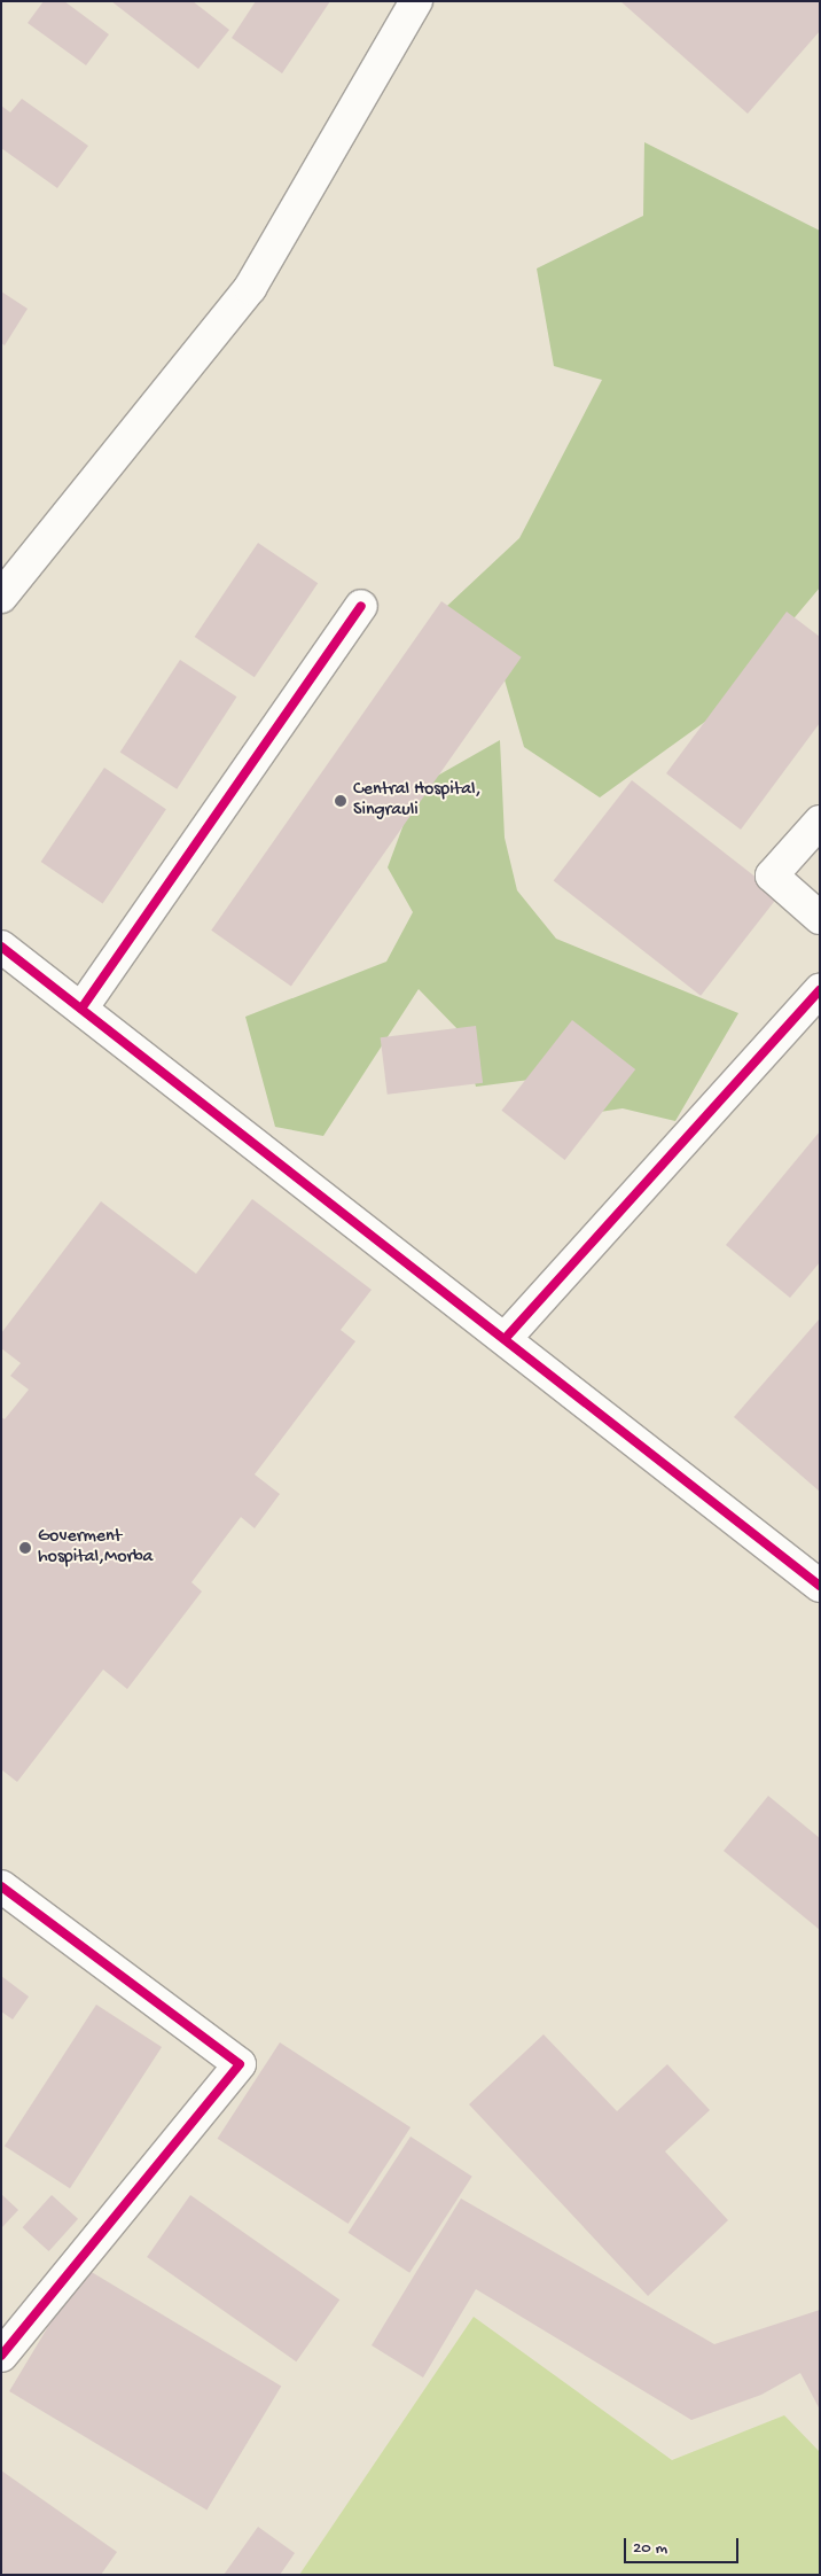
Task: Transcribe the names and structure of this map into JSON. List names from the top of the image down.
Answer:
{
  "places": ["Central Hospital, Singrauli", "Goverment hospital,Morba"],
  "scale_bar": "20 m"
}
